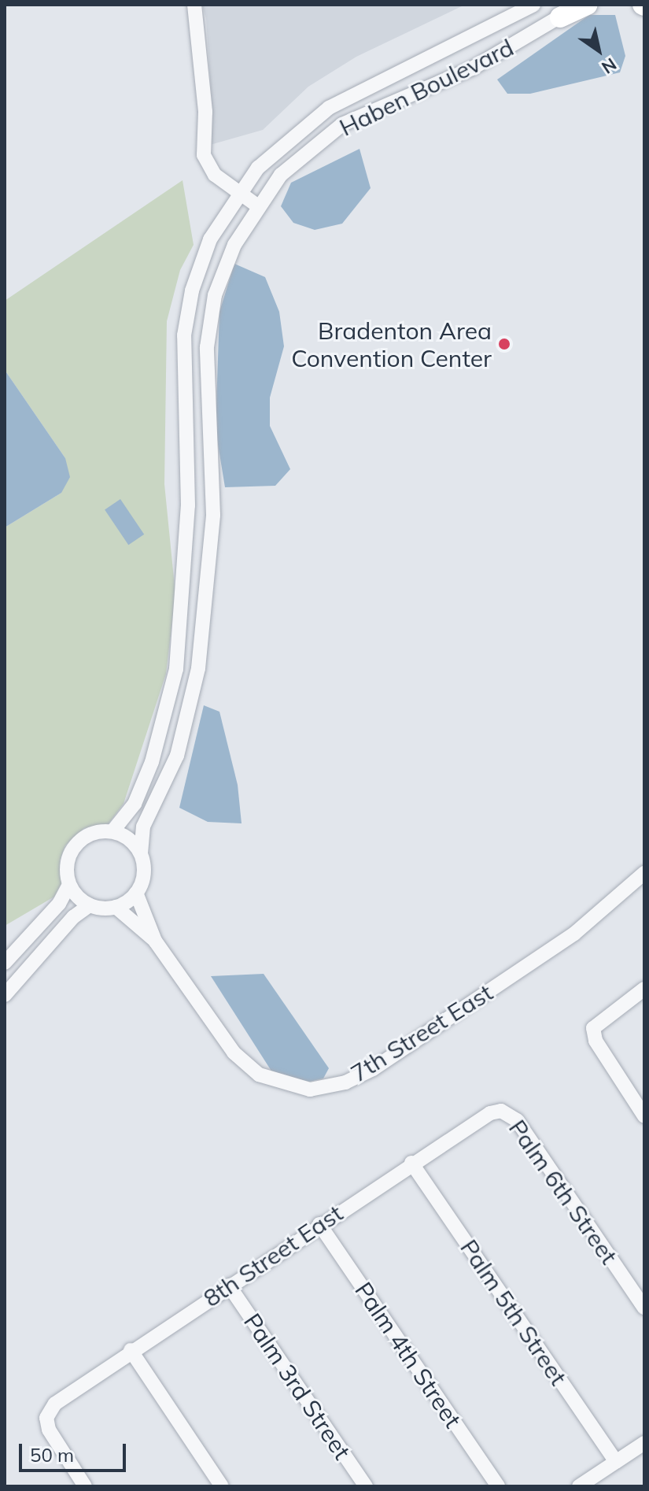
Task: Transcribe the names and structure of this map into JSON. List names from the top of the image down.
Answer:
{
  "streets": {
    "street": [
      "Haben Boulevard",
      "7th Street East",
      "Palm 6th Street",
      "8th Street East",
      "Palm 5th Street",
      "Palm 4th Street",
      "Palm 3rd Street"
    ]
  },
  "crossings": [
    ["Haben Boulevard", "7th Street East"],
    ["Palm 6th Street", "8th Street East"],
    ["8th Street East", "Palm 5th Street"],
    ["8th Street East", "Palm 4th Street"],
    ["8th Street East", "Palm 3rd Street"]
  ],
  "places": ["Bradenton Area Convention Center"],
  "scale_bar": "50 m",
  "north": "bottom right"
}
